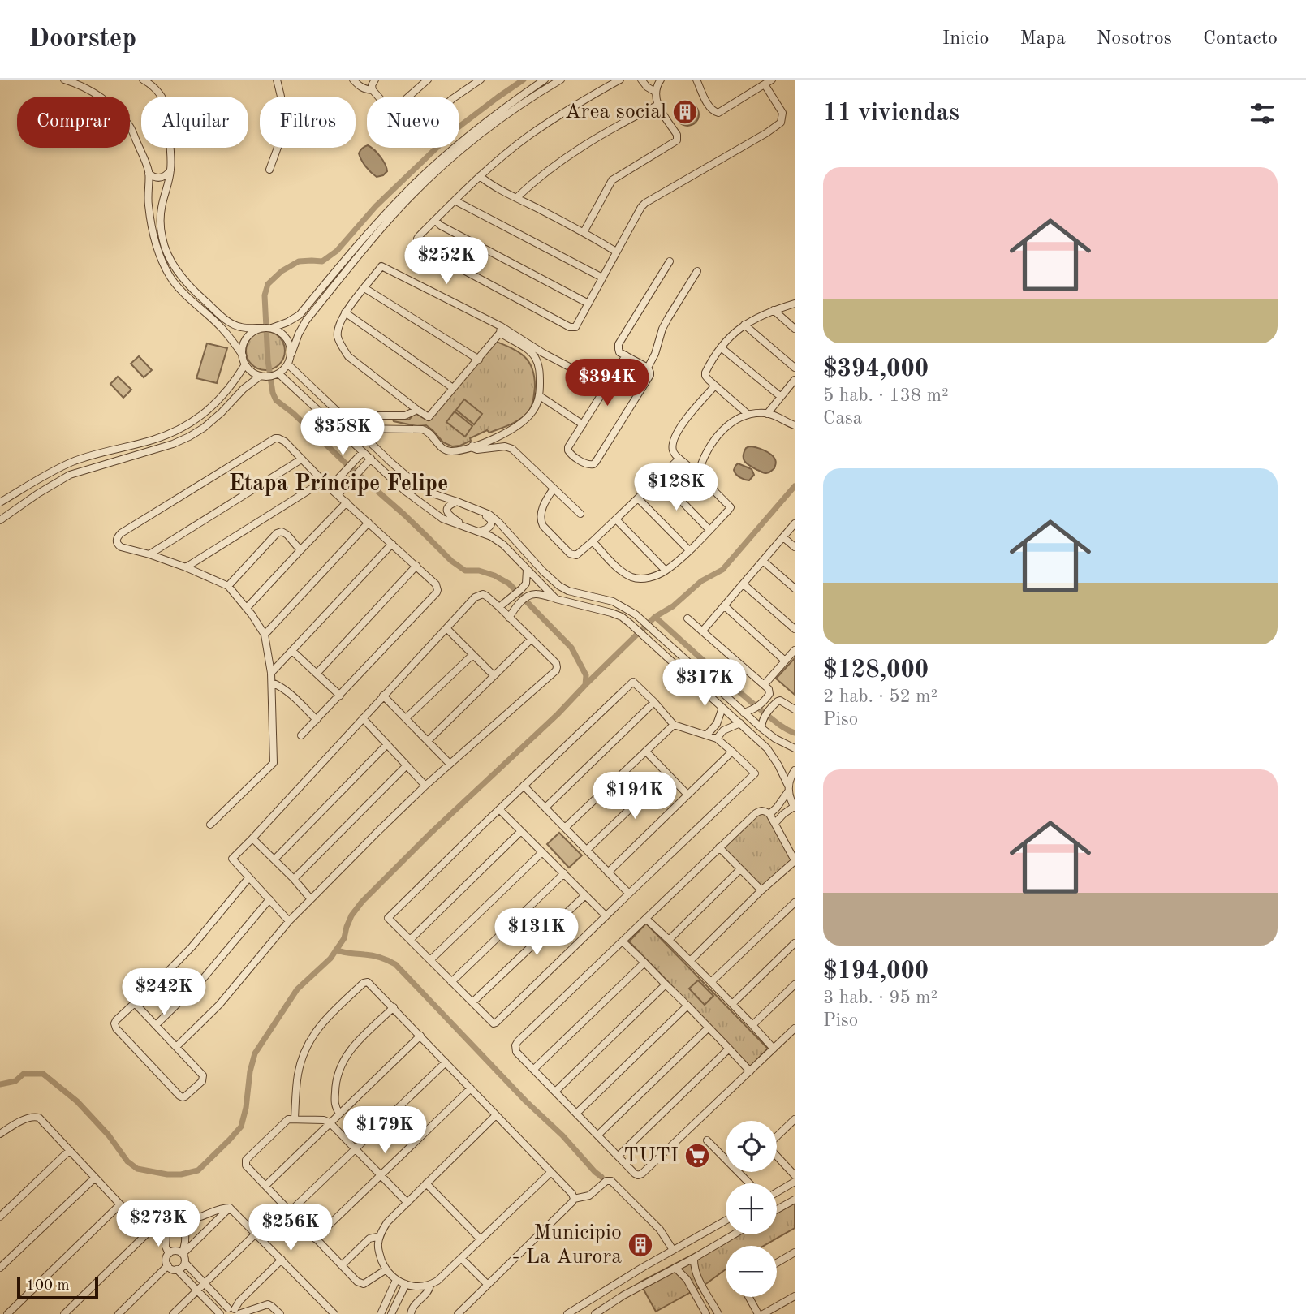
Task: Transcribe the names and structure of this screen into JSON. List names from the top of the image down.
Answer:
{
  "districts": ["Etapa Príncipe Felipe"],
  "places": {
    "building": ["Area social", "Municipio - La Aurora"],
    "supermarket": ["TUTI"]
  },
  "scale_bar": "100 m",
  "page": {
    "header": "Doorstep",
    "nav": [
      "Inicio",
      "Mapa",
      "Nosotros",
      "Contacto"
    ],
    "heading": "11 viviendas",
    "chip": [
      "Comprar",
      "Alquilar",
      "Filtros",
      "Nuevo"
    ],
    "list": [
      {
        "name": "$394,000",
        "note": "5 hab. · 138 m² · Casa"
      },
      {
        "name": "$128,000",
        "note": "2 hab. · 52 m² · Piso"
      },
      {
        "name": "$194,000",
        "note": "3 hab. · 95 m² · Piso"
      }
    ],
    "price": [
      "$252K",
      "$394K",
      "$358K",
      "$128K",
      "$317K",
      "$194K",
      "$131K",
      "$242K",
      "$179K",
      "$273K",
      "$256K"
    ],
    "map_buttons": ["+", "−"],
    "scale": "100 m"
  }
}
